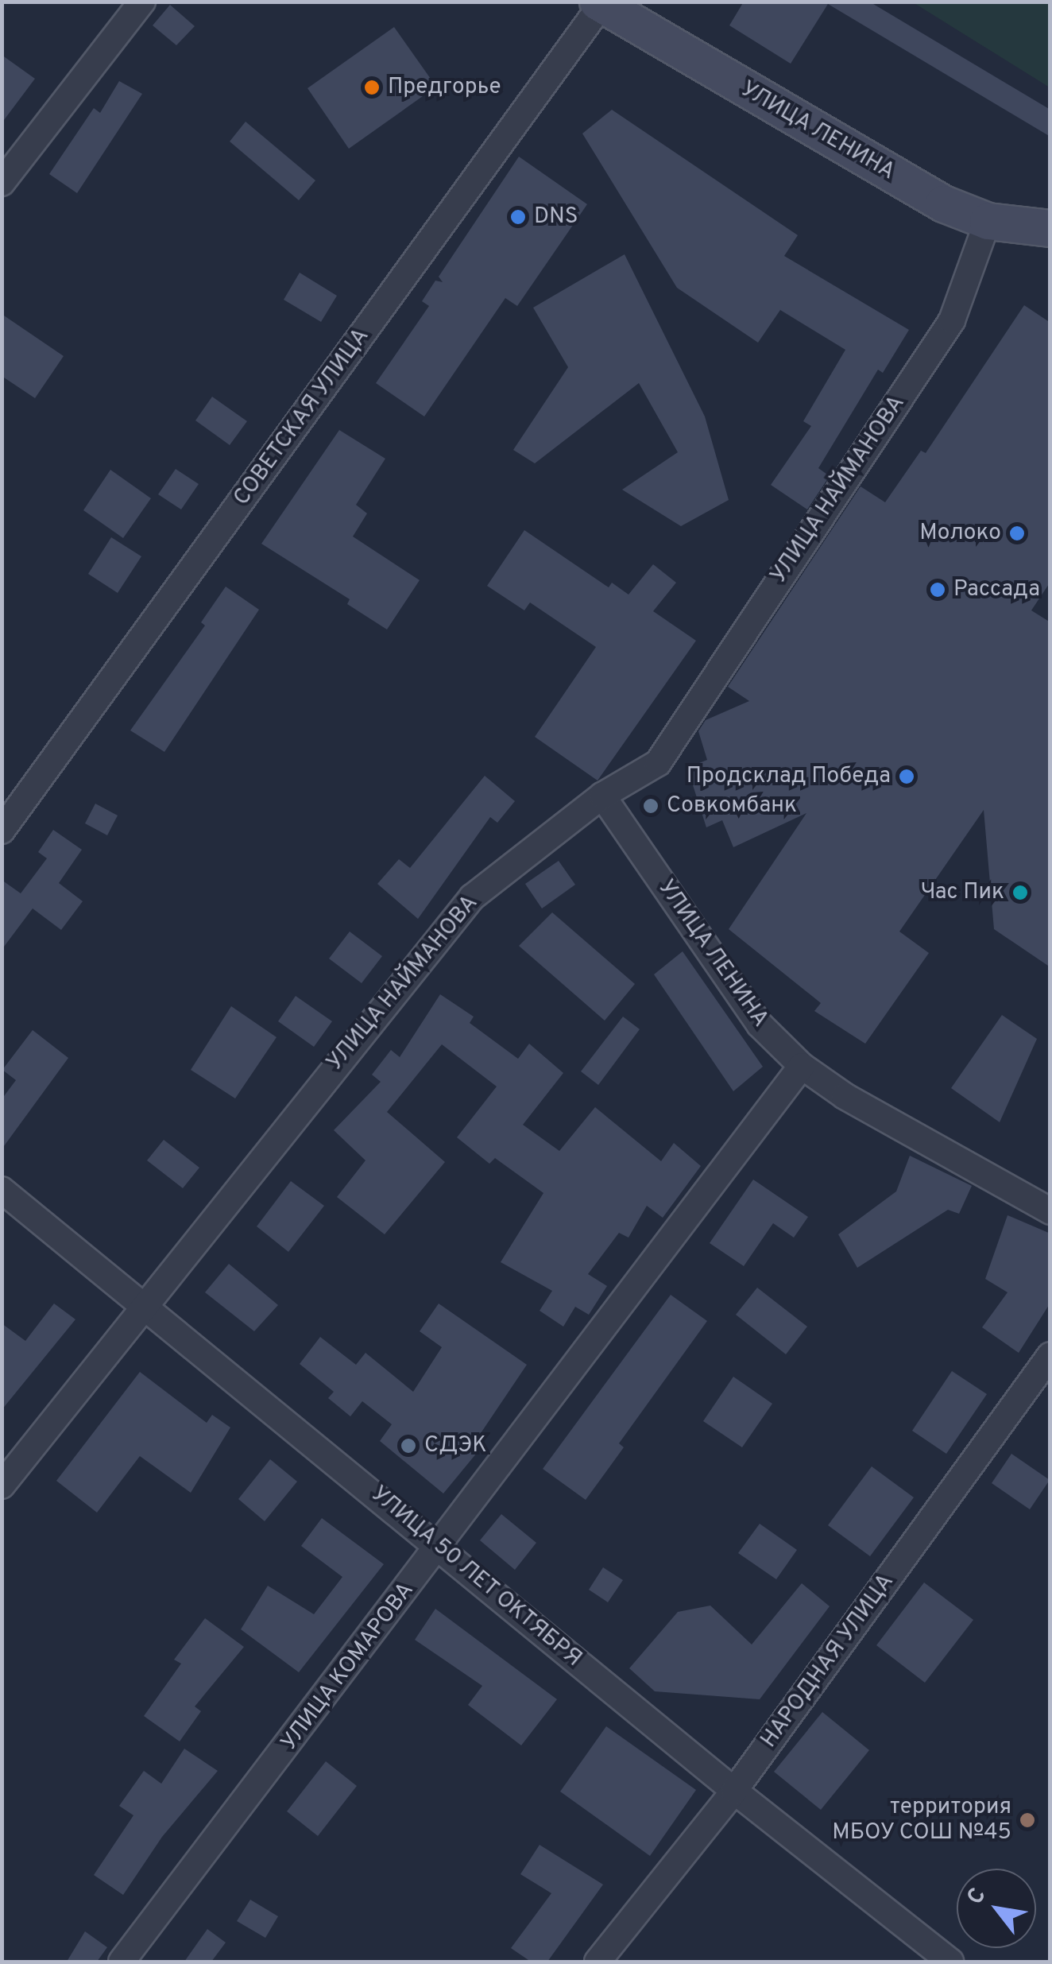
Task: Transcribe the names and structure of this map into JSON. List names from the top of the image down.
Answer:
{
  "streets": {
    "street": [
      "УЛИЦА ЛЕНИНА",
      "СОВЕТСКАЯ УЛИЦА",
      "УЛИЦА НАЙМАНОВА",
      "УЛИЦА 50 ЛЕТ ОКТЯБРЯ",
      "НАРОДНАЯ УЛИЦА",
      "УЛИЦА КОМАРОВА"
    ]
  },
  "crossings": [
    ["УЛИЦА ЛЕНИНА", "СОВЕТСКАЯ УЛИЦА"],
    ["УЛИЦА ЛЕНИНА", "УЛИЦА НАЙМАНОВА"],
    ["УЛИЦА ЛЕНИНА", "УЛИЦА КОМАРОВА"],
    ["УЛИЦА НАЙМАНОВА", "УЛИЦА 50 ЛЕТ ОКТЯБРЯ"],
    ["УЛИЦА 50 ЛЕТ ОКТЯБРЯ", "НАРОДНАЯ УЛИЦА"],
    ["УЛИЦА 50 ЛЕТ ОКТЯБРЯ", "УЛИЦА КОМАРОВА"]
  ],
  "places": [
    "Предгорье",
    "DNS",
    "Молоко",
    "Рассада",
    "Продсклад Победа",
    "Совкомбанк",
    "Час Пик",
    "СДЭК",
    "территория МБОУ СОШ №45"
  ],
  "north": "top left"
}
